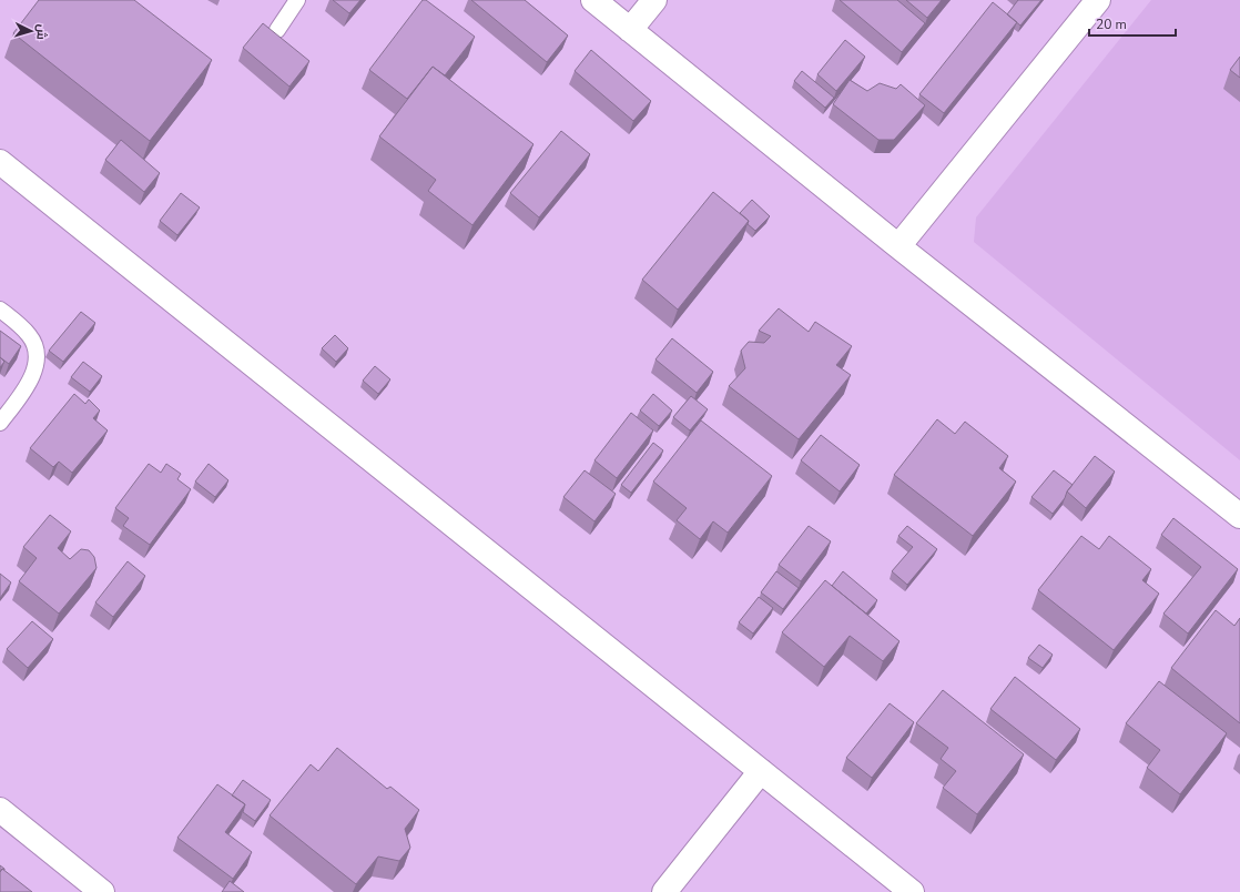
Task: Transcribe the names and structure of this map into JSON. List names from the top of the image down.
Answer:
{
  "scale_bar": "20 m",
  "north": "right"
}
